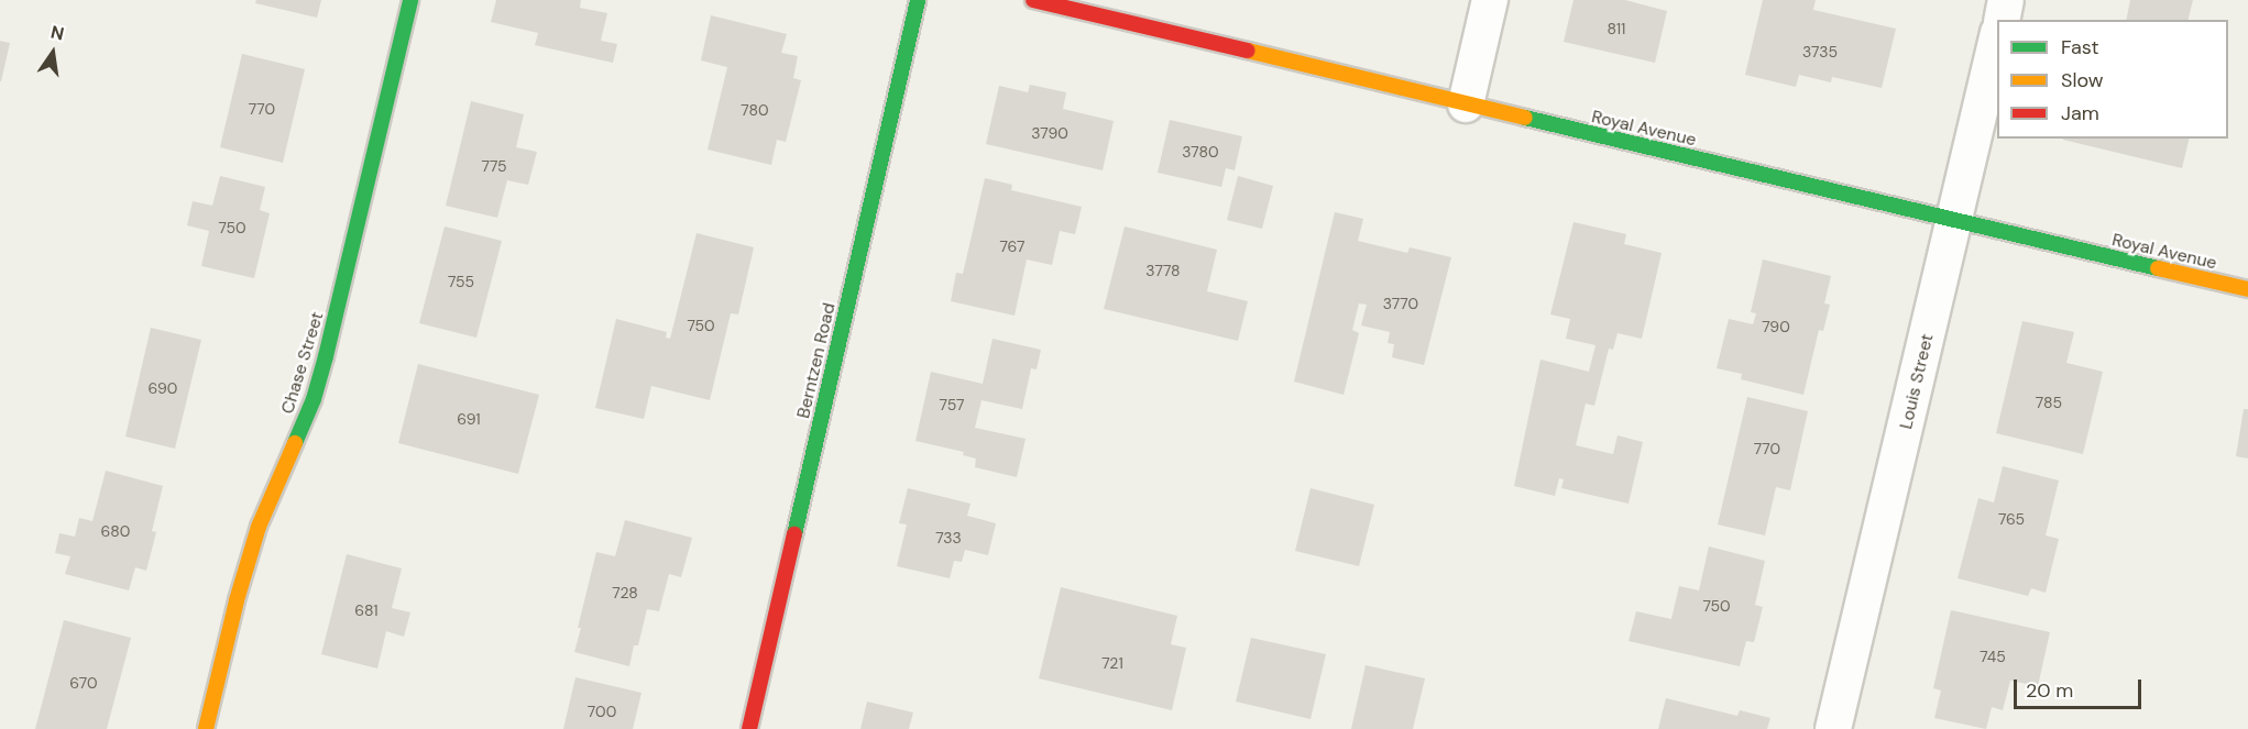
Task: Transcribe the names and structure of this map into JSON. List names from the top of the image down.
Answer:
{
  "streets": {
    "street": [
      "Royal Avenue",
      "Berntzen Road",
      "Chase Street",
      "Louis Street"
    ]
  },
  "crossings": [
    ["Royal Avenue", "Louis Street"]
  ],
  "house_numbers": [
    "811",
    "3735",
    "770",
    "780",
    "3790",
    "3780",
    "775",
    "750",
    "767",
    "3778",
    "755",
    "3770",
    "750",
    "790",
    "690",
    "785",
    "757",
    "691",
    "770",
    "765",
    "680",
    "733",
    "728",
    "750",
    "681",
    "745",
    "721",
    "670",
    "700"
  ],
  "legend": ["Fast", "Slow", "Jam"],
  "scale_bar": "20 m",
  "north": "top"
}
